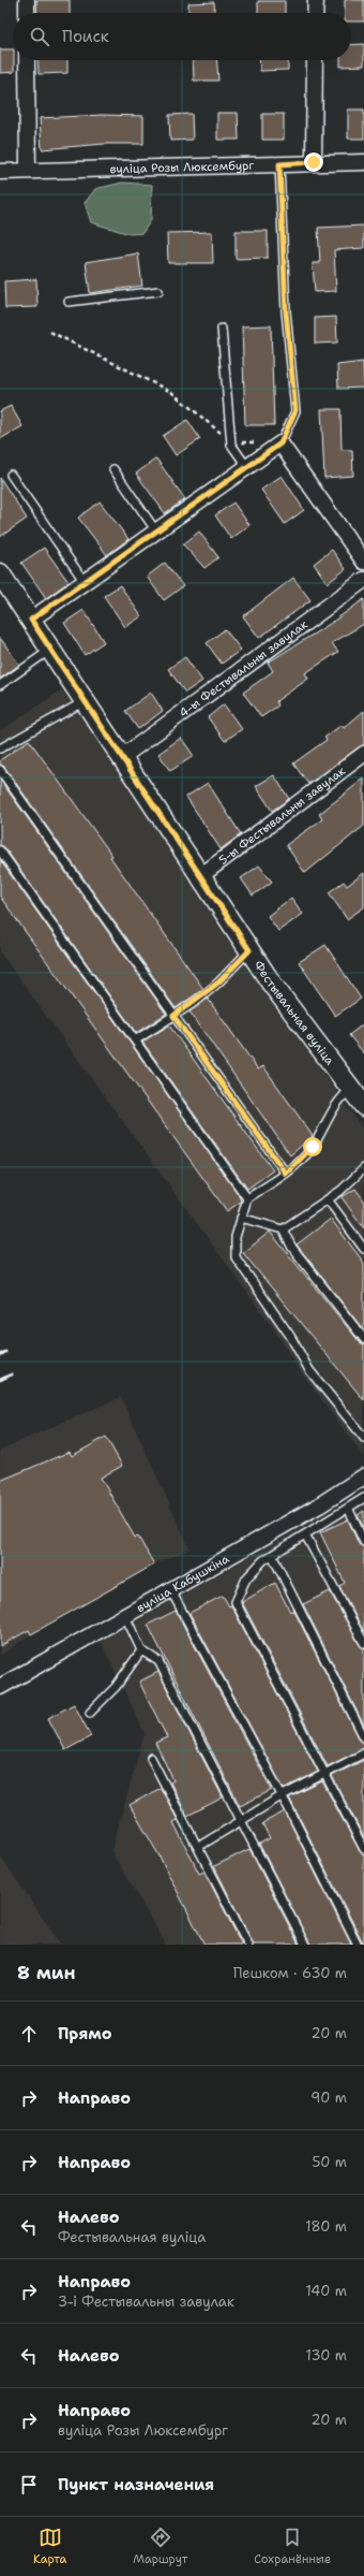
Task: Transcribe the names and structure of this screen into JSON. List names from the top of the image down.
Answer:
{
  "streets": {
    "street": [
      "вуліца Розы Люксембург",
      "4-ы Фестывальны завулак",
      "5-ы Фестывальны завулак",
      "Фестывальная вуліца",
      "вуліца Кабушкіна"
    ]
  },
  "crossings": [
    ["4-ы Фестывальны завулак", "Фестывальная вуліца"],
    ["5-ы Фестывальны завулак", "Фестывальная вуліца"]
  ],
  "page": {
    "search": "Поиск",
    "heading": ["8 мин", "Пешком · 630 m"],
    "list": [
      ["Прямо", "20 m"],
      ["Направо", "90 m"],
      ["Направо", "50 m"],
      ["Налево", "Фестывальная вуліца", "180 m"],
      ["Направо", "3-і Фестывальны завулак", "140 m"],
      ["Налево", "130 m"],
      ["Направо", "вуліца Розы Люксембург", "20 m"],
      "Пункт назначения"
    ],
    "nav": ["Карта", "Маршрут", "Сохранённые"]
  }
}
